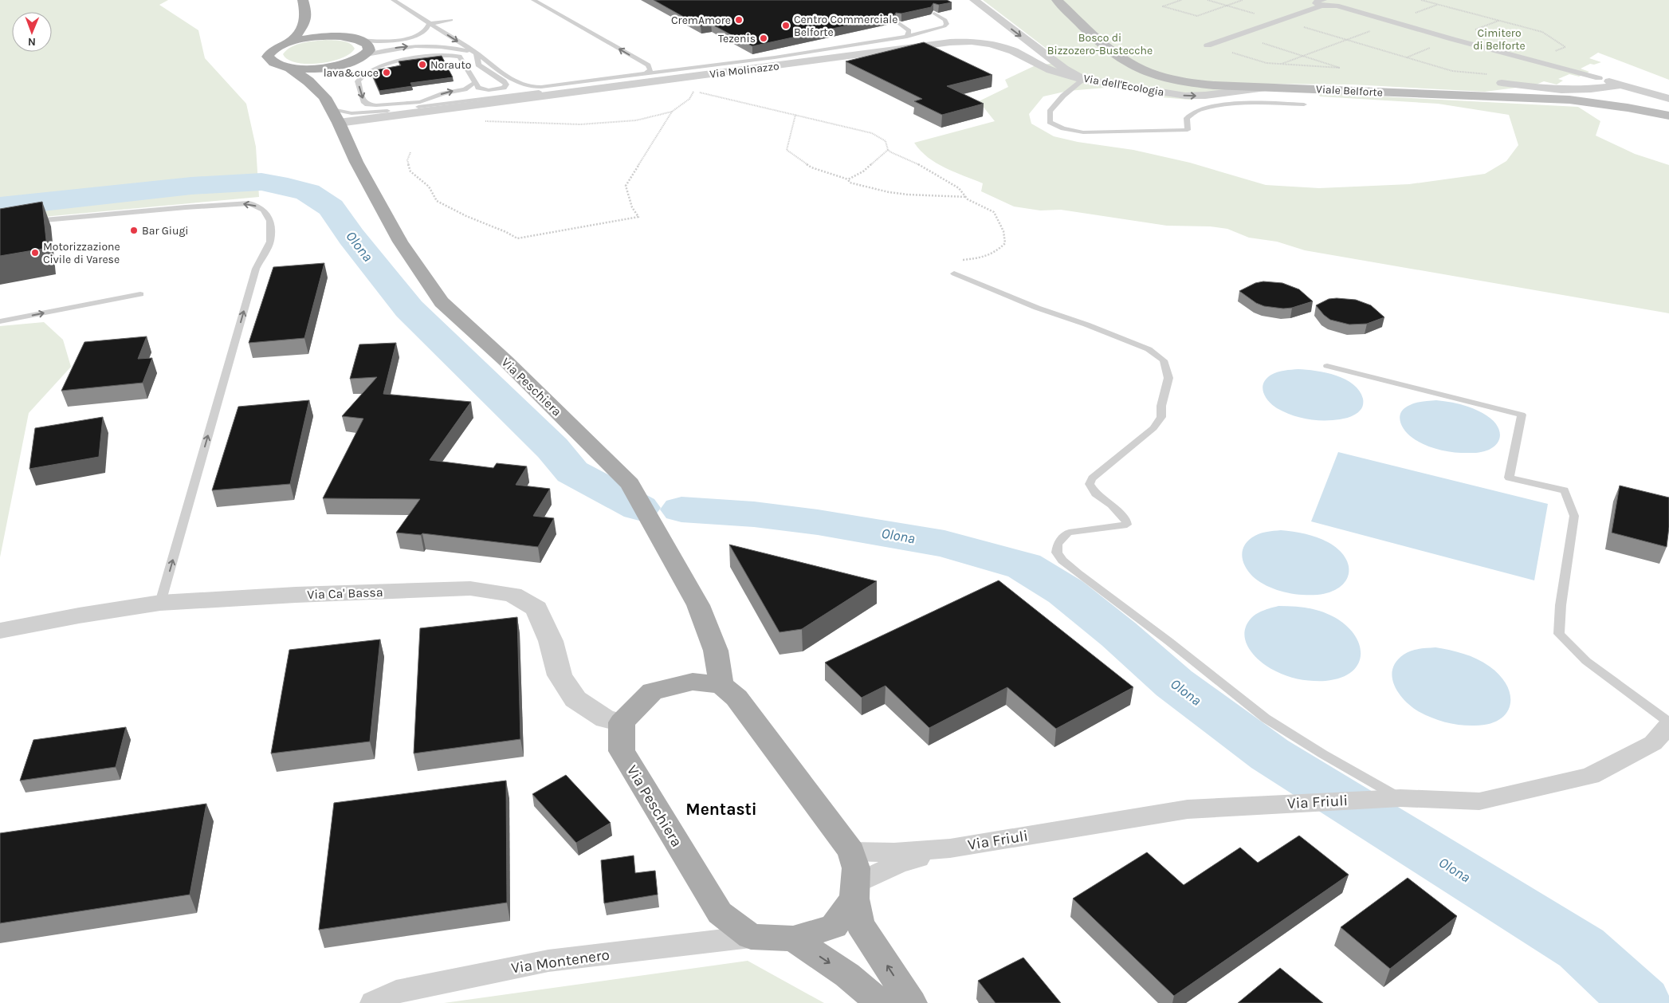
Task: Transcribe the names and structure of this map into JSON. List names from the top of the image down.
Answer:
{
  "streets": {
    "main road": ["Viale Belforte", "Via Peschiera"],
    "street": [
      "Via Molinazzo",
      "Via dell'Ecologia",
      "Via Ca' Bassa",
      "Via Friuli",
      "Via Montenero"
    ]
  },
  "crossings": [
    ["Via Molinazzo", "Via dell'Ecologia"],
    ["Via Molinazzo", "Via Peschiera"],
    ["Via dell'Ecologia", "Viale Belforte"],
    ["Via Peschiera", "Via Ca' Bassa"],
    ["Via Peschiera", "Via Montenero"]
  ],
  "one_way": ["Via dell'Ecologia"],
  "districts": ["Mentasti"],
  "water": ["Olona"],
  "parks": ["Cimitero di Belforte", "Bosco di Bizzozero-Bustecche"],
  "places": [
    "CremAmore",
    "Centro Commerciale Belforte",
    "Tezenis",
    "Norauto",
    "lava&cuce",
    "Bar Giugi",
    "Motorizzazione Civile di Varese"
  ],
  "north": "bottom"
}
